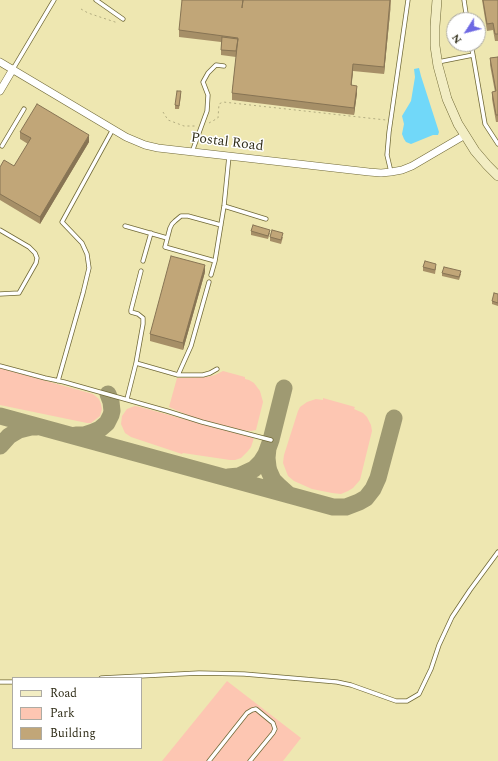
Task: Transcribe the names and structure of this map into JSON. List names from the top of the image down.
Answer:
{
  "streets": {
    "street": ["Postal Road"]
  },
  "legend": ["Road", "Park", "Building"],
  "north": "bottom left"
}
